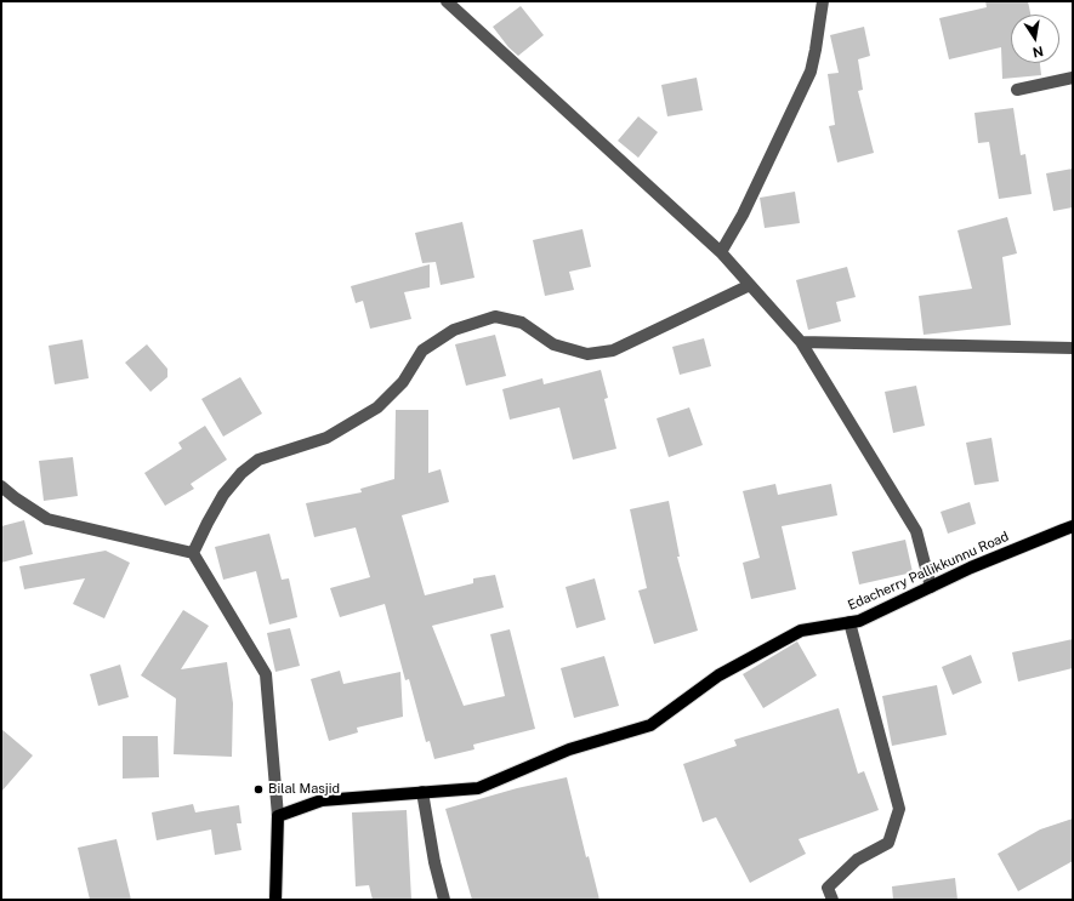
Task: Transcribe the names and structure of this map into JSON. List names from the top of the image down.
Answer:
{
  "streets": {
    "main road": ["Edacherry Pallikkunnu Road"]
  },
  "places": ["Bilal Masjid"],
  "north": "bottom"
}
